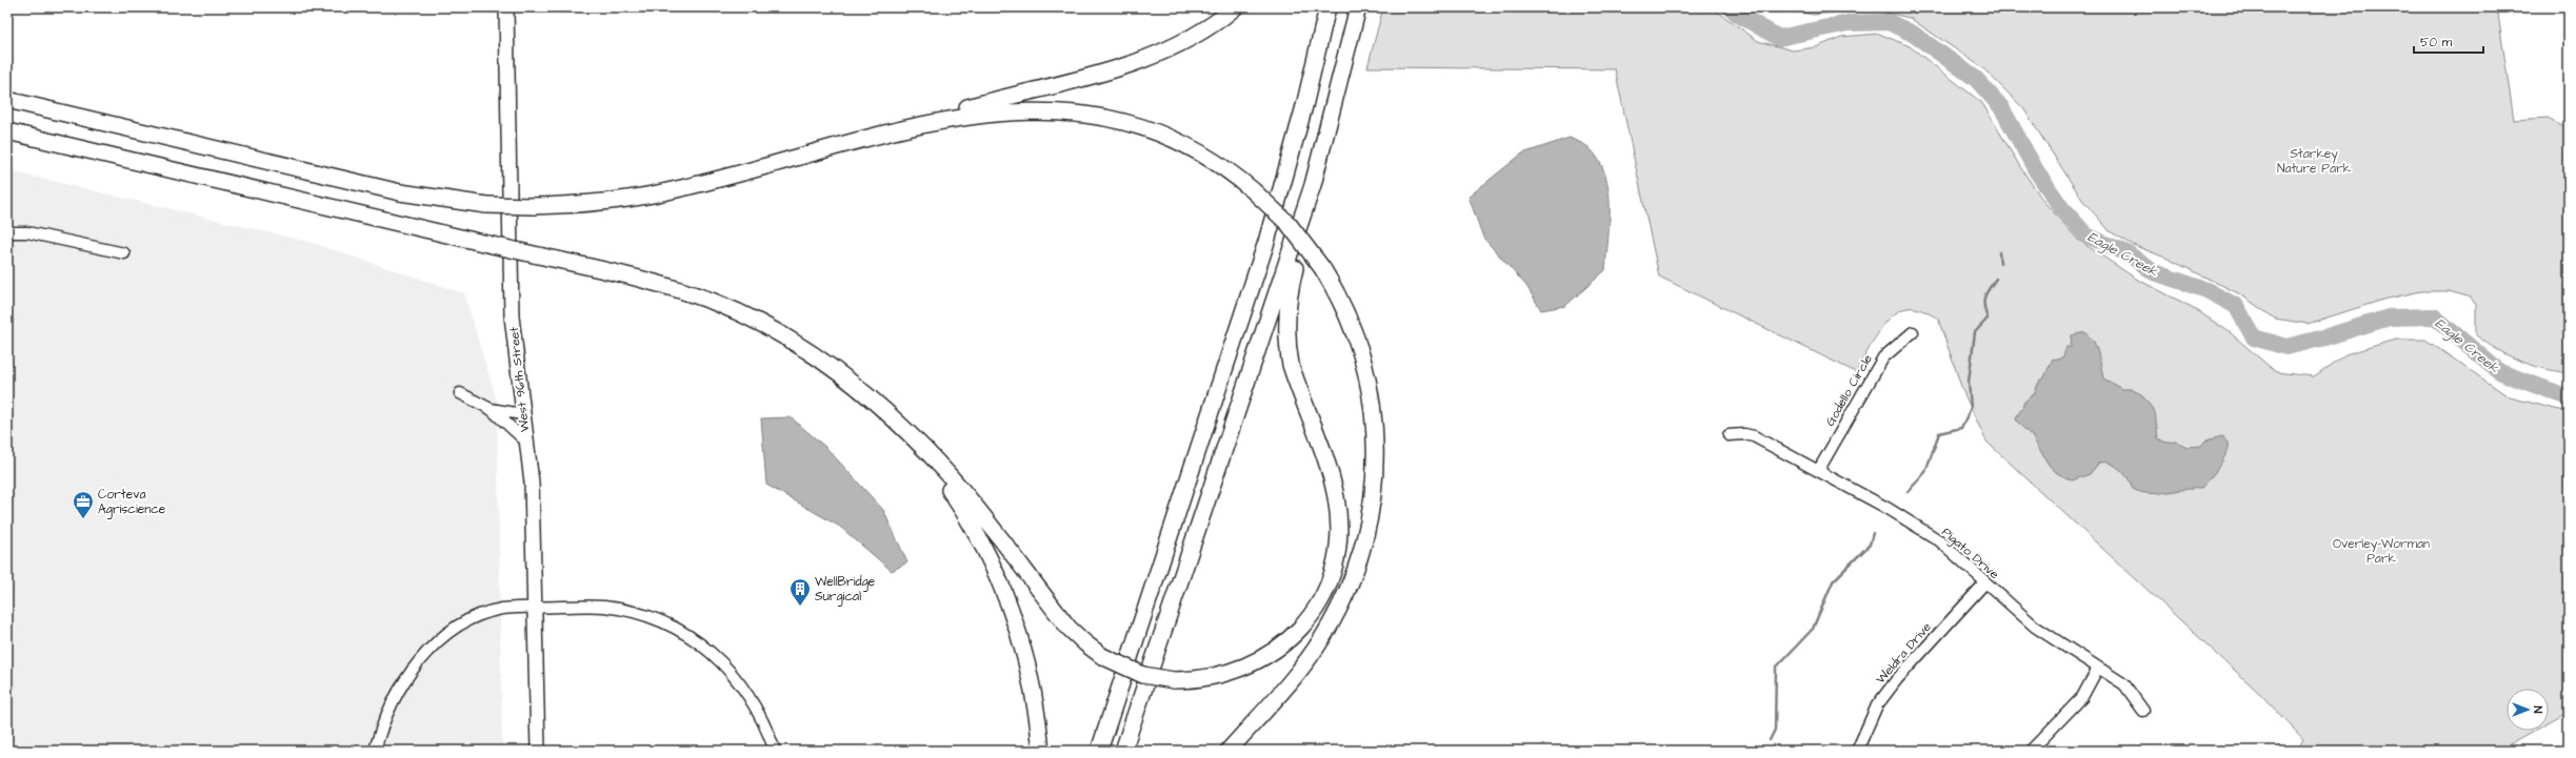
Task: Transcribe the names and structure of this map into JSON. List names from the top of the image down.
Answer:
{
  "streets": {
    "main road": ["West 96th Street"],
    "street": ["Godello Circle", "Pigato Drive", "Weldra Drive"]
  },
  "crossings": [
    ["Godello Circle", "Pigato Drive"],
    ["Pigato Drive", "Weldra Drive"]
  ],
  "water": ["Eagle Creek"],
  "parks": ["Starkey Nature Park", "Overley-Worman Park"],
  "places": {
    "office": ["Corteva Agriscience"],
    "building": ["WellBridge Surgical"]
  },
  "scale_bar": "50 m",
  "north": "right"
}
